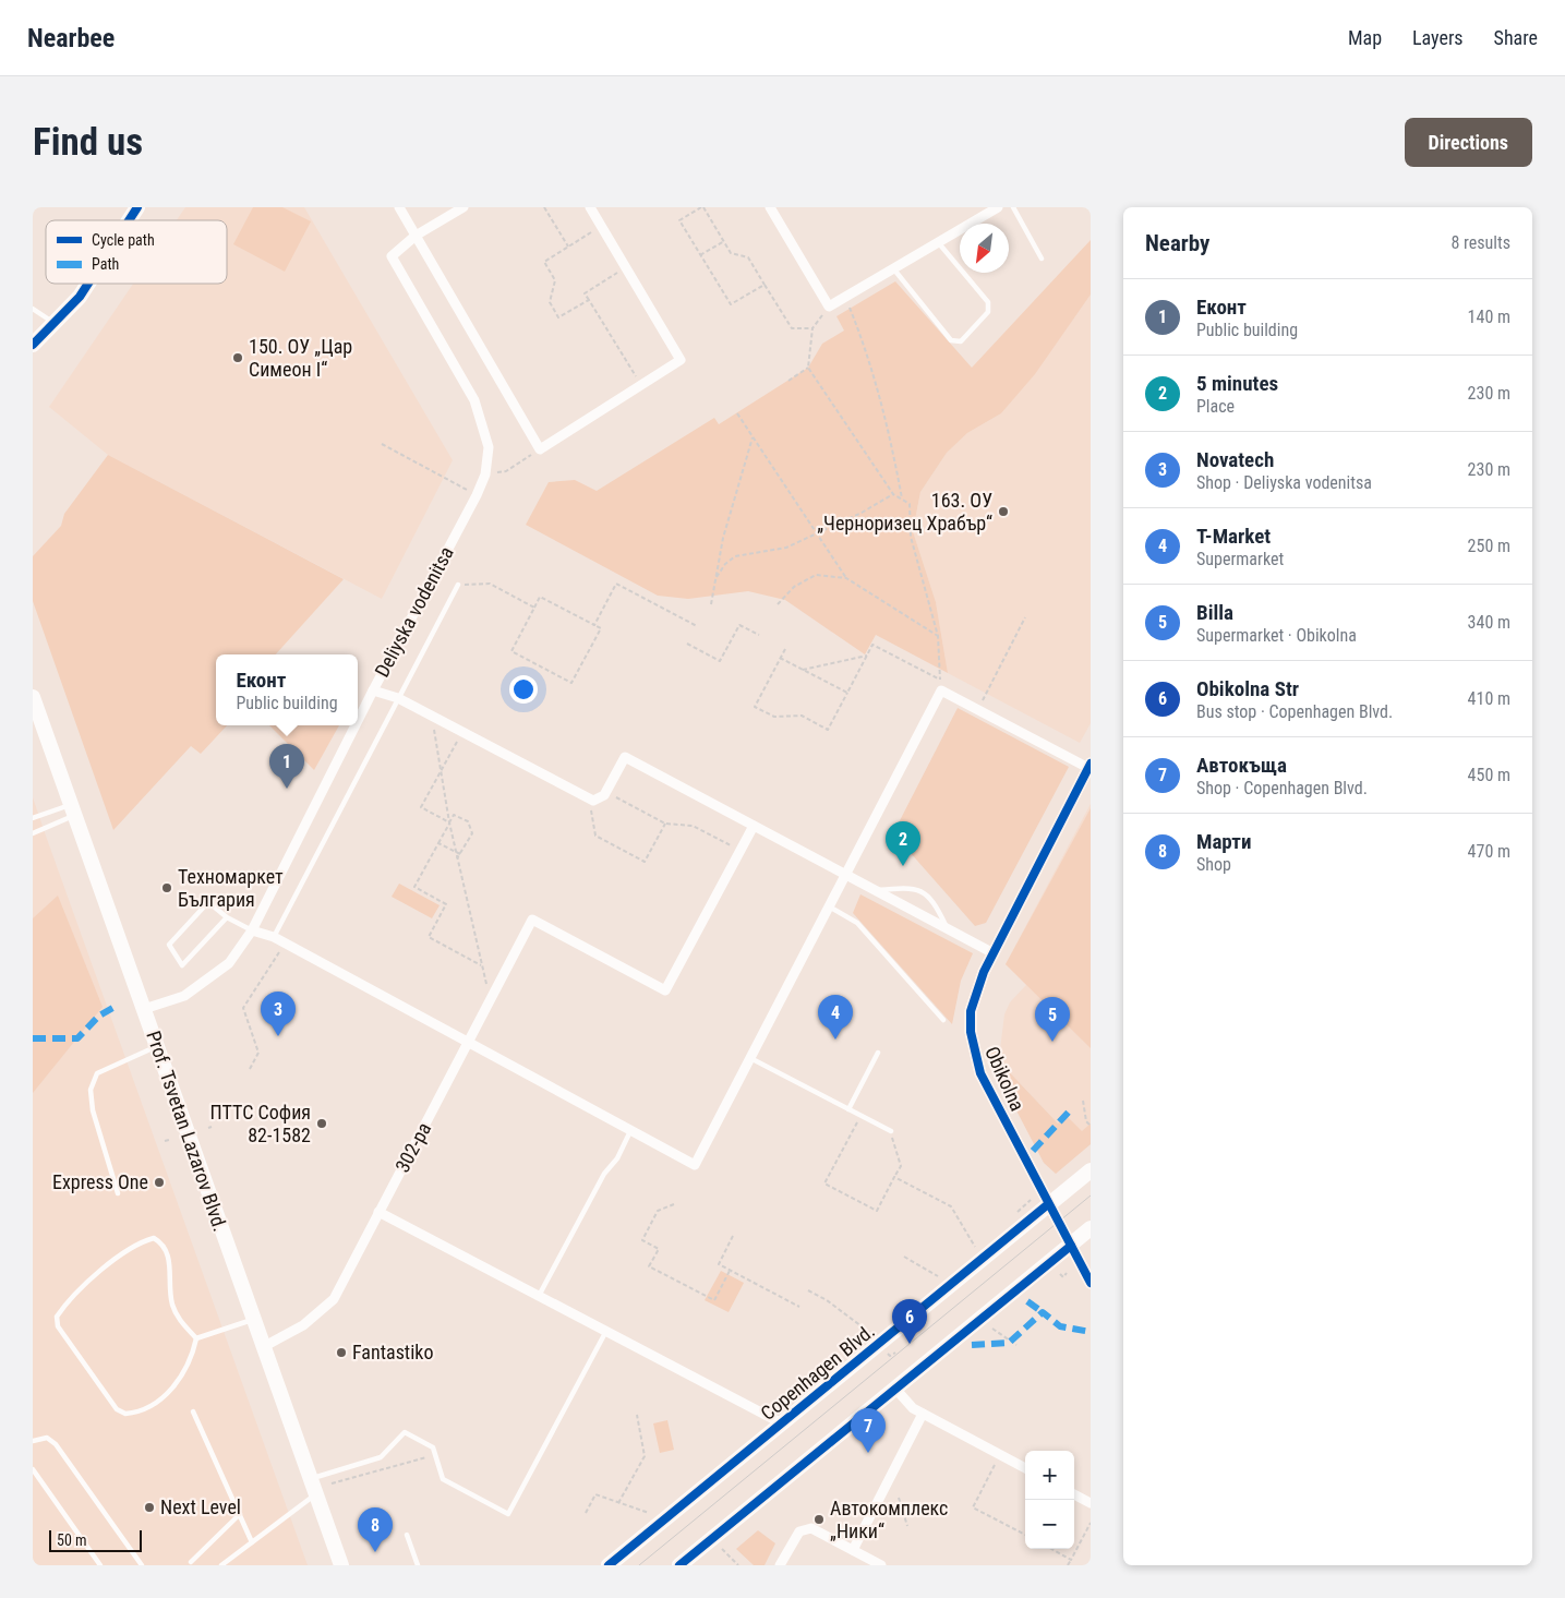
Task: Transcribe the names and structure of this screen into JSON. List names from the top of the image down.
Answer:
{
  "streets": {
    "main road": ["Prof. Tsvetan Lazarov Blvd.", "Copenhagen Blvd."],
    "street": ["Deliyska vodenitsa", "Obikolna", "302-ра"]
  },
  "crossings": [
    ["Deliyska vodenitsa", "Prof. Tsvetan Lazarov Blvd."],
    ["Obikolna", "Copenhagen Blvd."],
    ["Prof. Tsvetan Lazarov Blvd.", "302-ра"]
  ],
  "places": [
    "150. ОУ „Цар Симеон I“",
    "163. ОУ „Черноризец Храбър“",
    "Техномаркет България",
    "ПТТС София 82-1582",
    "Express One",
    "Fantastiko",
    "Next Level",
    "Автокомплекс „Ники“"
  ],
  "legend": ["Cycle path", "Path"],
  "scale_bar": "50 m",
  "north": "bottom left",
  "page": {
    "header": "Nearbee",
    "nav": ["Map", "Layers", "Share"],
    "buttons": "Directions",
    "title": "Find us",
    "heading": ["Nearby", "8 results"],
    "list": [
      {
        "mark": "1",
        "name": "Еконт",
        "note": "Public building",
        "value": "140 m"
      },
      {
        "mark": "2",
        "name": "5 minutes",
        "note": "Place",
        "value": "230 m"
      },
      {
        "mark": "3",
        "name": "Novatech",
        "note": "Shop · Deliyska vodenitsa",
        "value": "230 m"
      },
      {
        "mark": "4",
        "name": "T-Market",
        "note": "Supermarket",
        "value": "250 m"
      },
      {
        "mark": "5",
        "name": "Billa",
        "note": "Supermarket · Obikolna",
        "value": "340 m"
      },
      {
        "mark": "6",
        "name": "Obikolna Str",
        "note": "Bus stop · Copenhagen Blvd.",
        "value": "410 m"
      },
      {
        "mark": "7",
        "name": "Автокъща",
        "note": "Shop · Copenhagen Blvd.",
        "value": "450 m"
      },
      {
        "mark": "8",
        "name": "Марти",
        "note": "Shop",
        "value": "470 m"
      }
    ],
    "popup": ["Еконт", "Public building"],
    "pins": [
      "1",
      "2",
      "3",
      "4",
      "5",
      "6",
      "7",
      "8"
    ],
    "map_buttons": ["+", "−"],
    "scale": "50 m"
  }
}
